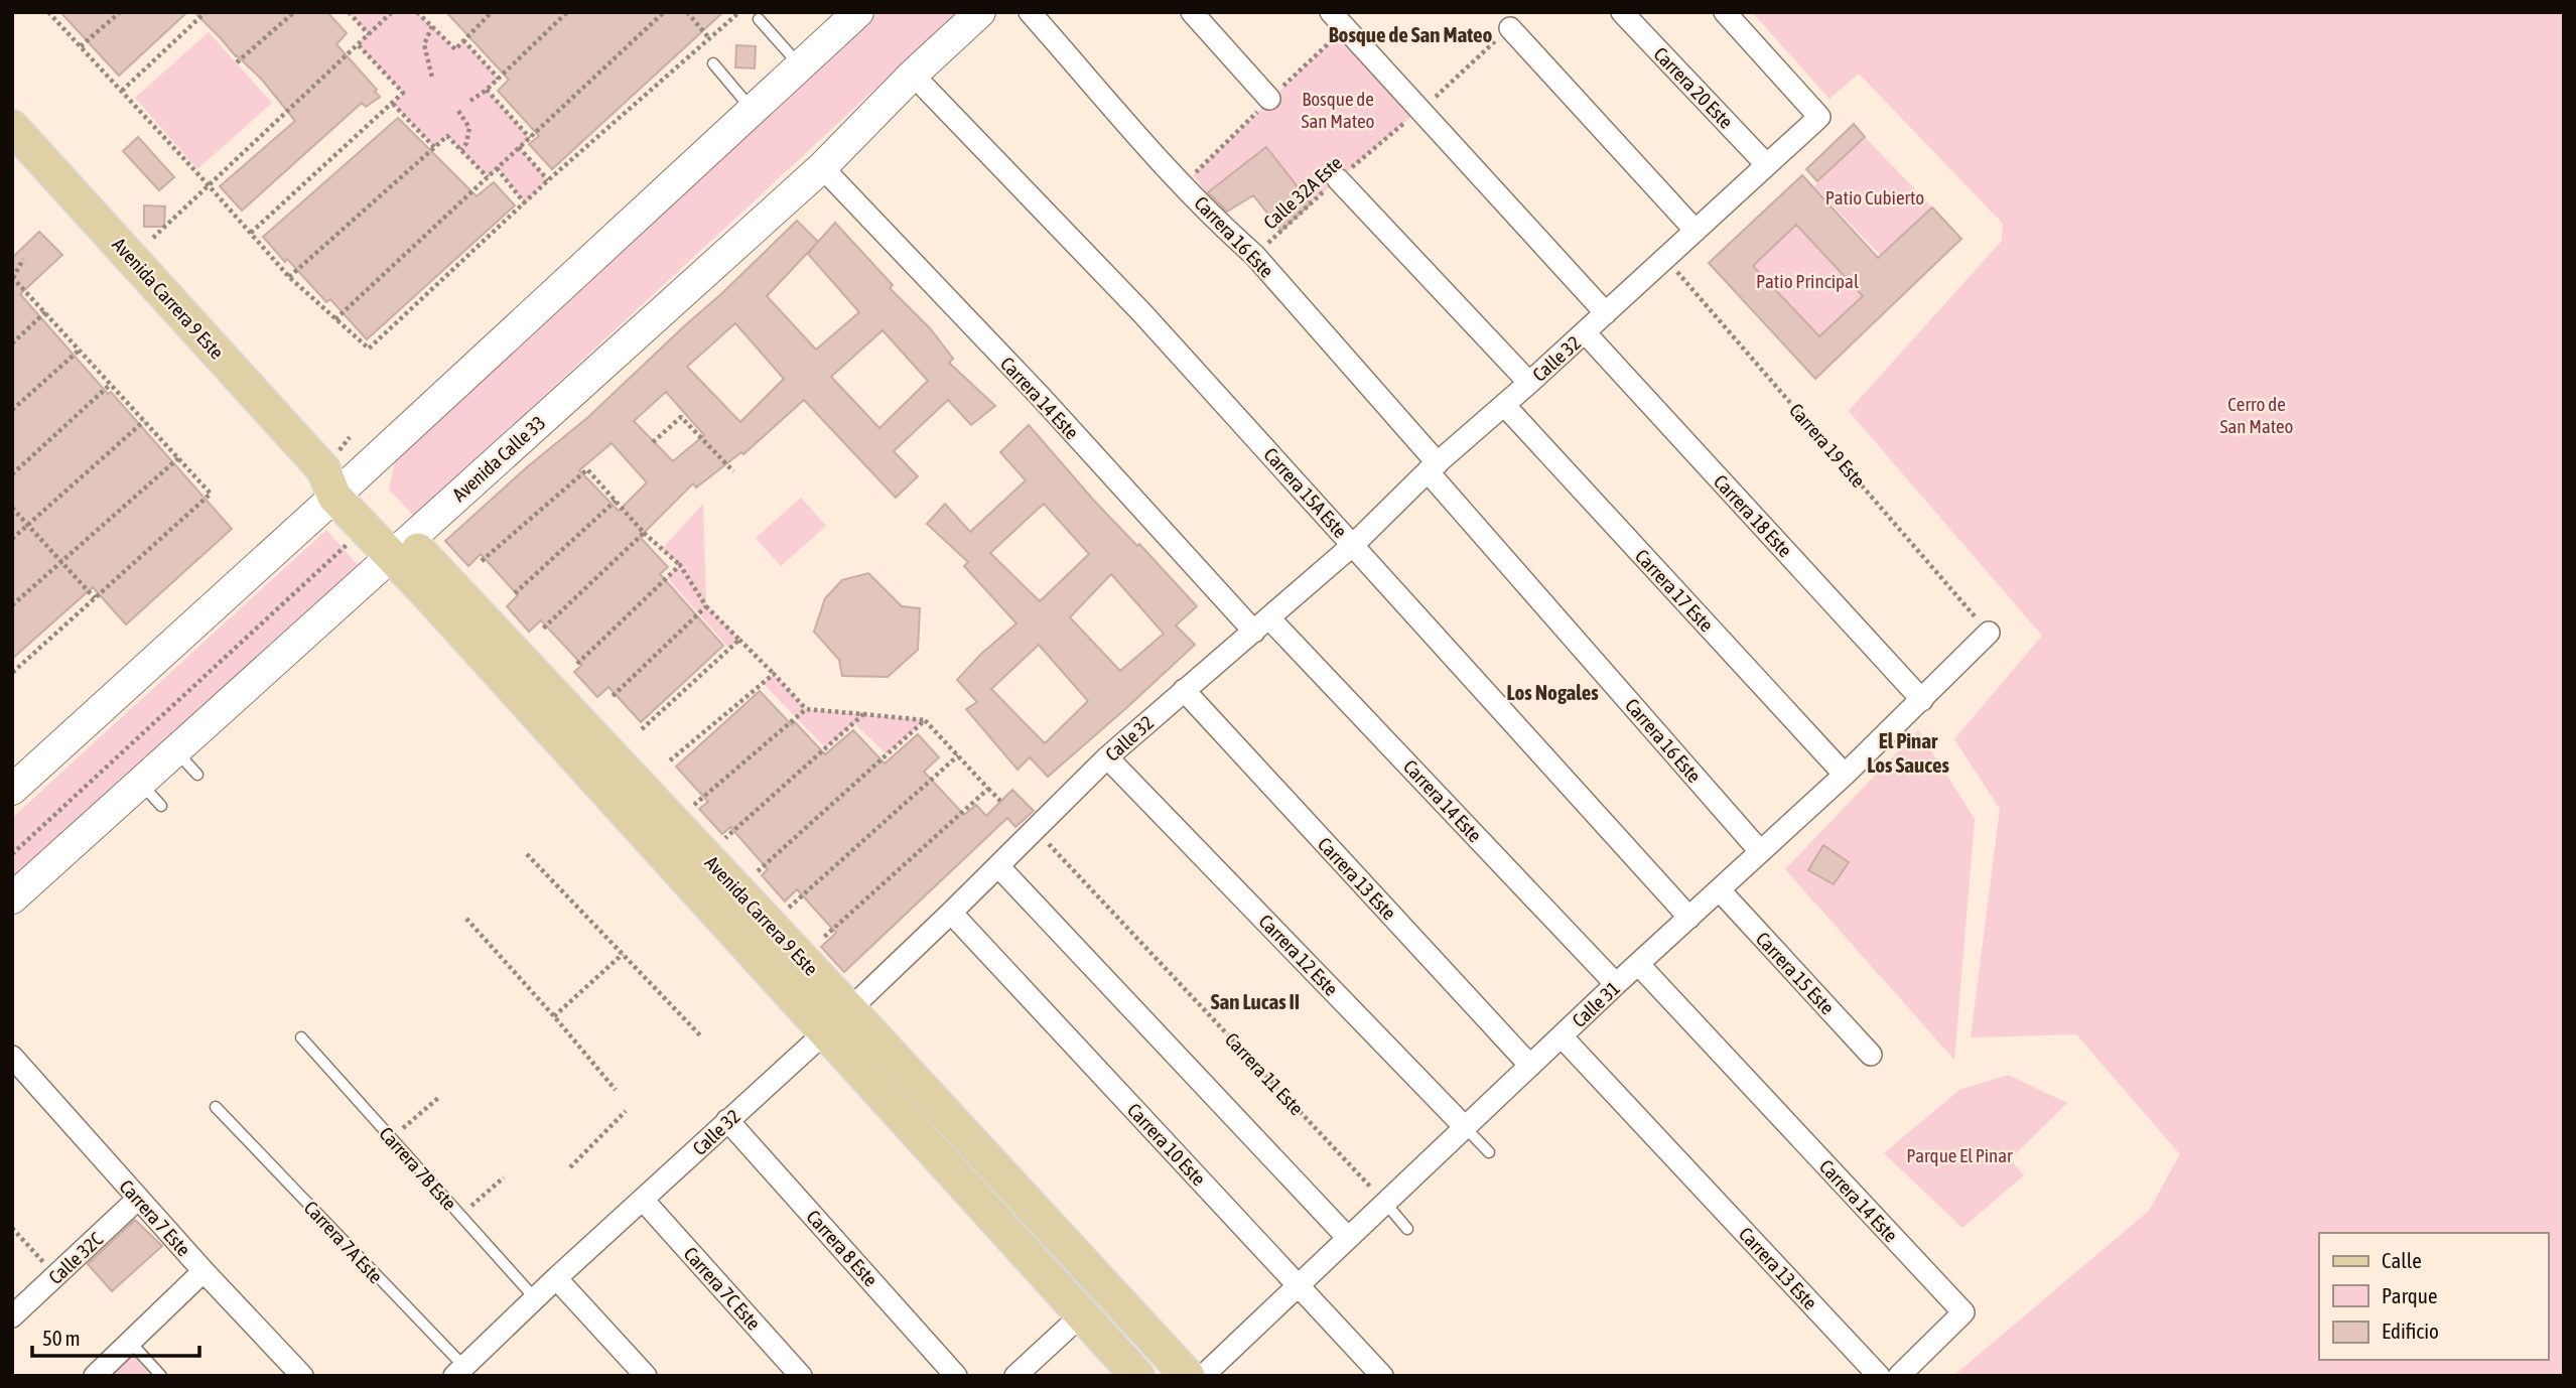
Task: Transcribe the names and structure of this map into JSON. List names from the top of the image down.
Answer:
{
  "streets": {
    "main road": ["Avenida Carrera 9 Este"],
    "street": [
      "Carrera 20 Este",
      "Carrera 16 Este",
      "Calle 32",
      "Carrera 14 Este",
      "Avenida Calle 33",
      "Carrera 15A Este",
      "Carrera 18 Este",
      "Carrera 17 Este",
      "Carrera 13 Este",
      "Carrera 12 Este",
      "Carrera 15 Este",
      "Calle 31",
      "Carrera 10 Este",
      "Carrera 7 Este",
      "Carrera 8 Este",
      "Calle 32C",
      "Carrera 7C Este"
    ],
    "lane": ["Carrera 7B Este", "Carrera 7A Este"],
    "path": ["Calle 32A Este", "Carrera 19 Este", "Carrera 11 Este"]
  },
  "crossings": [
    ["Carrera 20 Este", "Calle 32"],
    ["Calle 32A Este", "Carrera 16 Este"],
    ["Carrera 16 Este", "Calle 32"],
    ["Carrera 16 Este", "Calle 31"],
    ["Avenida Carrera 9 Este", "Calle 32"],
    ["Avenida Carrera 9 Este", "Avenida Calle 33"],
    ["Calle 32", "Carrera 14 Este"],
    ["Calle 32", "Carrera 19 Este"],
    ["Calle 32", "Carrera 15A Este"],
    ["Calle 32", "Carrera 18 Este"],
    ["Calle 32", "Carrera 17 Este"],
    ["Calle 32", "Carrera 13 Este"],
    ["Calle 32", "Carrera 12 Este"],
    ["Calle 32", "Carrera 11 Este"],
    ["Calle 32", "Carrera 10 Este"],
    ["Calle 32", "Carrera 7B Este"],
    ["Calle 32", "Carrera 7A Este"],
    ["Calle 32", "Carrera 8 Este"],
    ["Calle 32", "Carrera 7C Este"],
    ["Carrera 14 Este", "Avenida Calle 33"],
    ["Carrera 14 Este", "Calle 31"],
    ["Carrera 19 Este", "Calle 31"],
    ["Avenida Calle 33", "Carrera 15A Este"],
    ["Carrera 15A Este", "Calle 31"],
    ["Carrera 18 Este", "Calle 31"],
    ["Carrera 17 Este", "Calle 31"],
    ["Carrera 13 Este", "Calle 31"],
    ["Carrera 12 Este", "Calle 31"],
    ["Carrera 15 Este", "Calle 31"],
    ["Calle 31", "Carrera 11 Este"],
    ["Calle 31", "Carrera 10 Este"],
    ["Carrera 7 Este", "Calle 32C"]
  ],
  "districts": [
    "Bosque de San Mateo",
    "Los Nogales",
    "El Pinar Los Sauces",
    "San Lucas II"
  ],
  "parks": [
    "Bosque de San Mateo",
    "Patio Cubierto",
    "Patio Principal",
    "Cerro de San Mateo",
    "Parque El Pinar"
  ],
  "legend": ["Calle", "Parque", "Edificio"],
  "scale_bar": "50 m"
}
